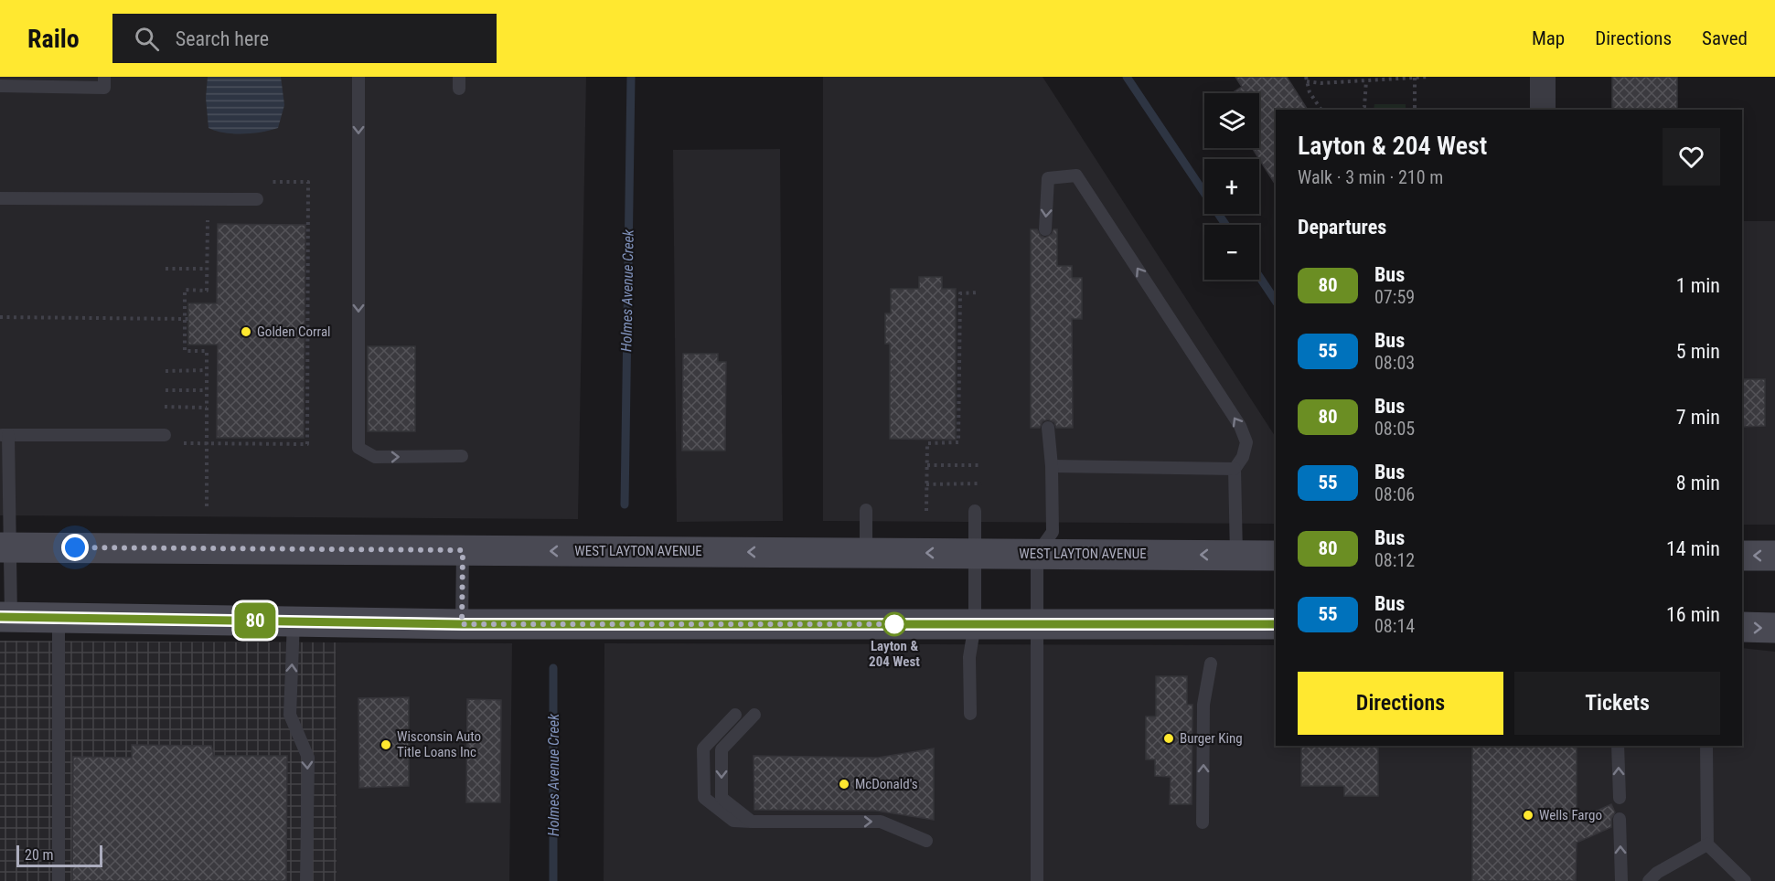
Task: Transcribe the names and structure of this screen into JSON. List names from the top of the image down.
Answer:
{
  "streets": {
    "main road": ["WEST LAYTON AVENUE"]
  },
  "water": ["Holmes Avenue Creek"],
  "places": [
    "Golden Corral",
    "Layton & 204 West",
    "Burger King",
    "Wisconsin Auto Title Loans Inc",
    "McDonald's",
    "Wells Fargo"
  ],
  "lines": ["bus line 80"],
  "scale_bar": "20 m",
  "page": {
    "header": "Railo",
    "search": "Search here",
    "nav": ["Map", "Directions", "Saved"],
    "on_map": "80",
    "map_buttons": ["+", "−"],
    "heading": [
      ["Layton & 204 West", "Walk · 3 min · 210 m"],
      "Departures"
    ],
    "list": [
      {
        "mark": "80",
        "name": "Bus",
        "note": "07:59",
        "value": "1 min"
      },
      {
        "mark": "55",
        "name": "Bus",
        "note": "08:03",
        "value": "5 min"
      },
      {
        "mark": "80",
        "name": "Bus",
        "note": "08:05",
        "value": "7 min"
      },
      {
        "mark": "55",
        "name": "Bus",
        "note": "08:06",
        "value": "8 min"
      },
      {
        "mark": "80",
        "name": "Bus",
        "note": "08:12",
        "value": "14 min"
      },
      {
        "mark": "55",
        "name": "Bus",
        "note": "08:14",
        "value": "16 min"
      }
    ],
    "buttons": ["Directions", "Tickets"],
    "scale": "20 m"
  }
}
